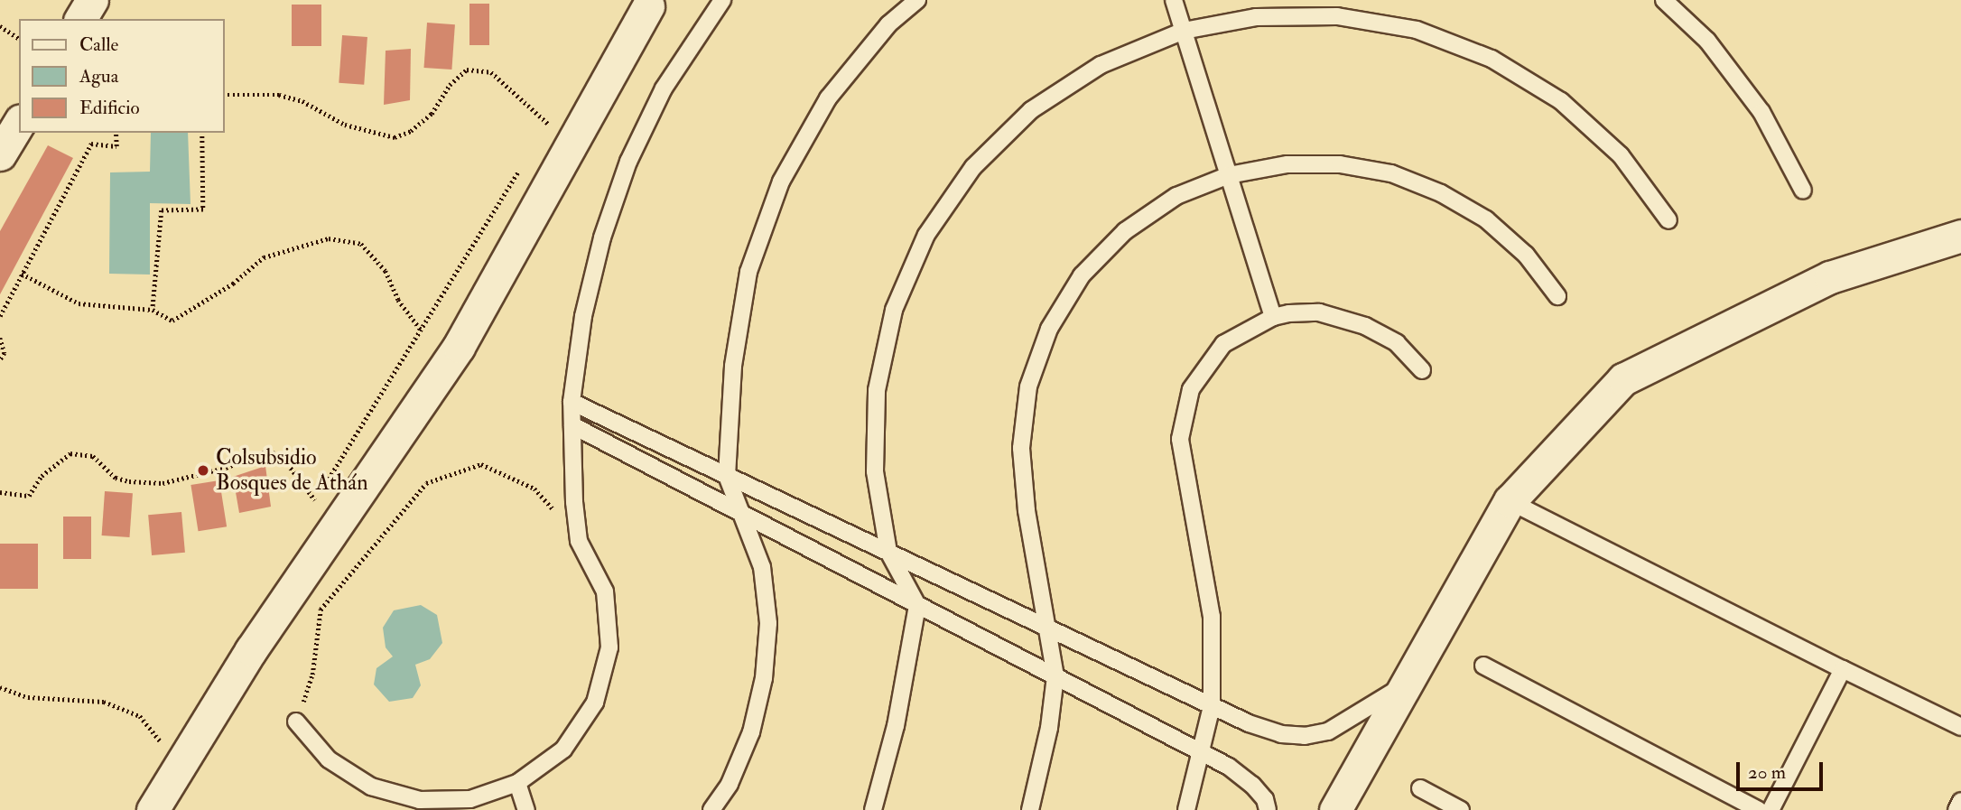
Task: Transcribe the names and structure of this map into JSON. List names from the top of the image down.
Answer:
{
  "places": ["Colsubsidio Bosques de Athán"],
  "legend": ["Calle", "Agua", "Edificio"],
  "scale_bar": "20 m"
}
